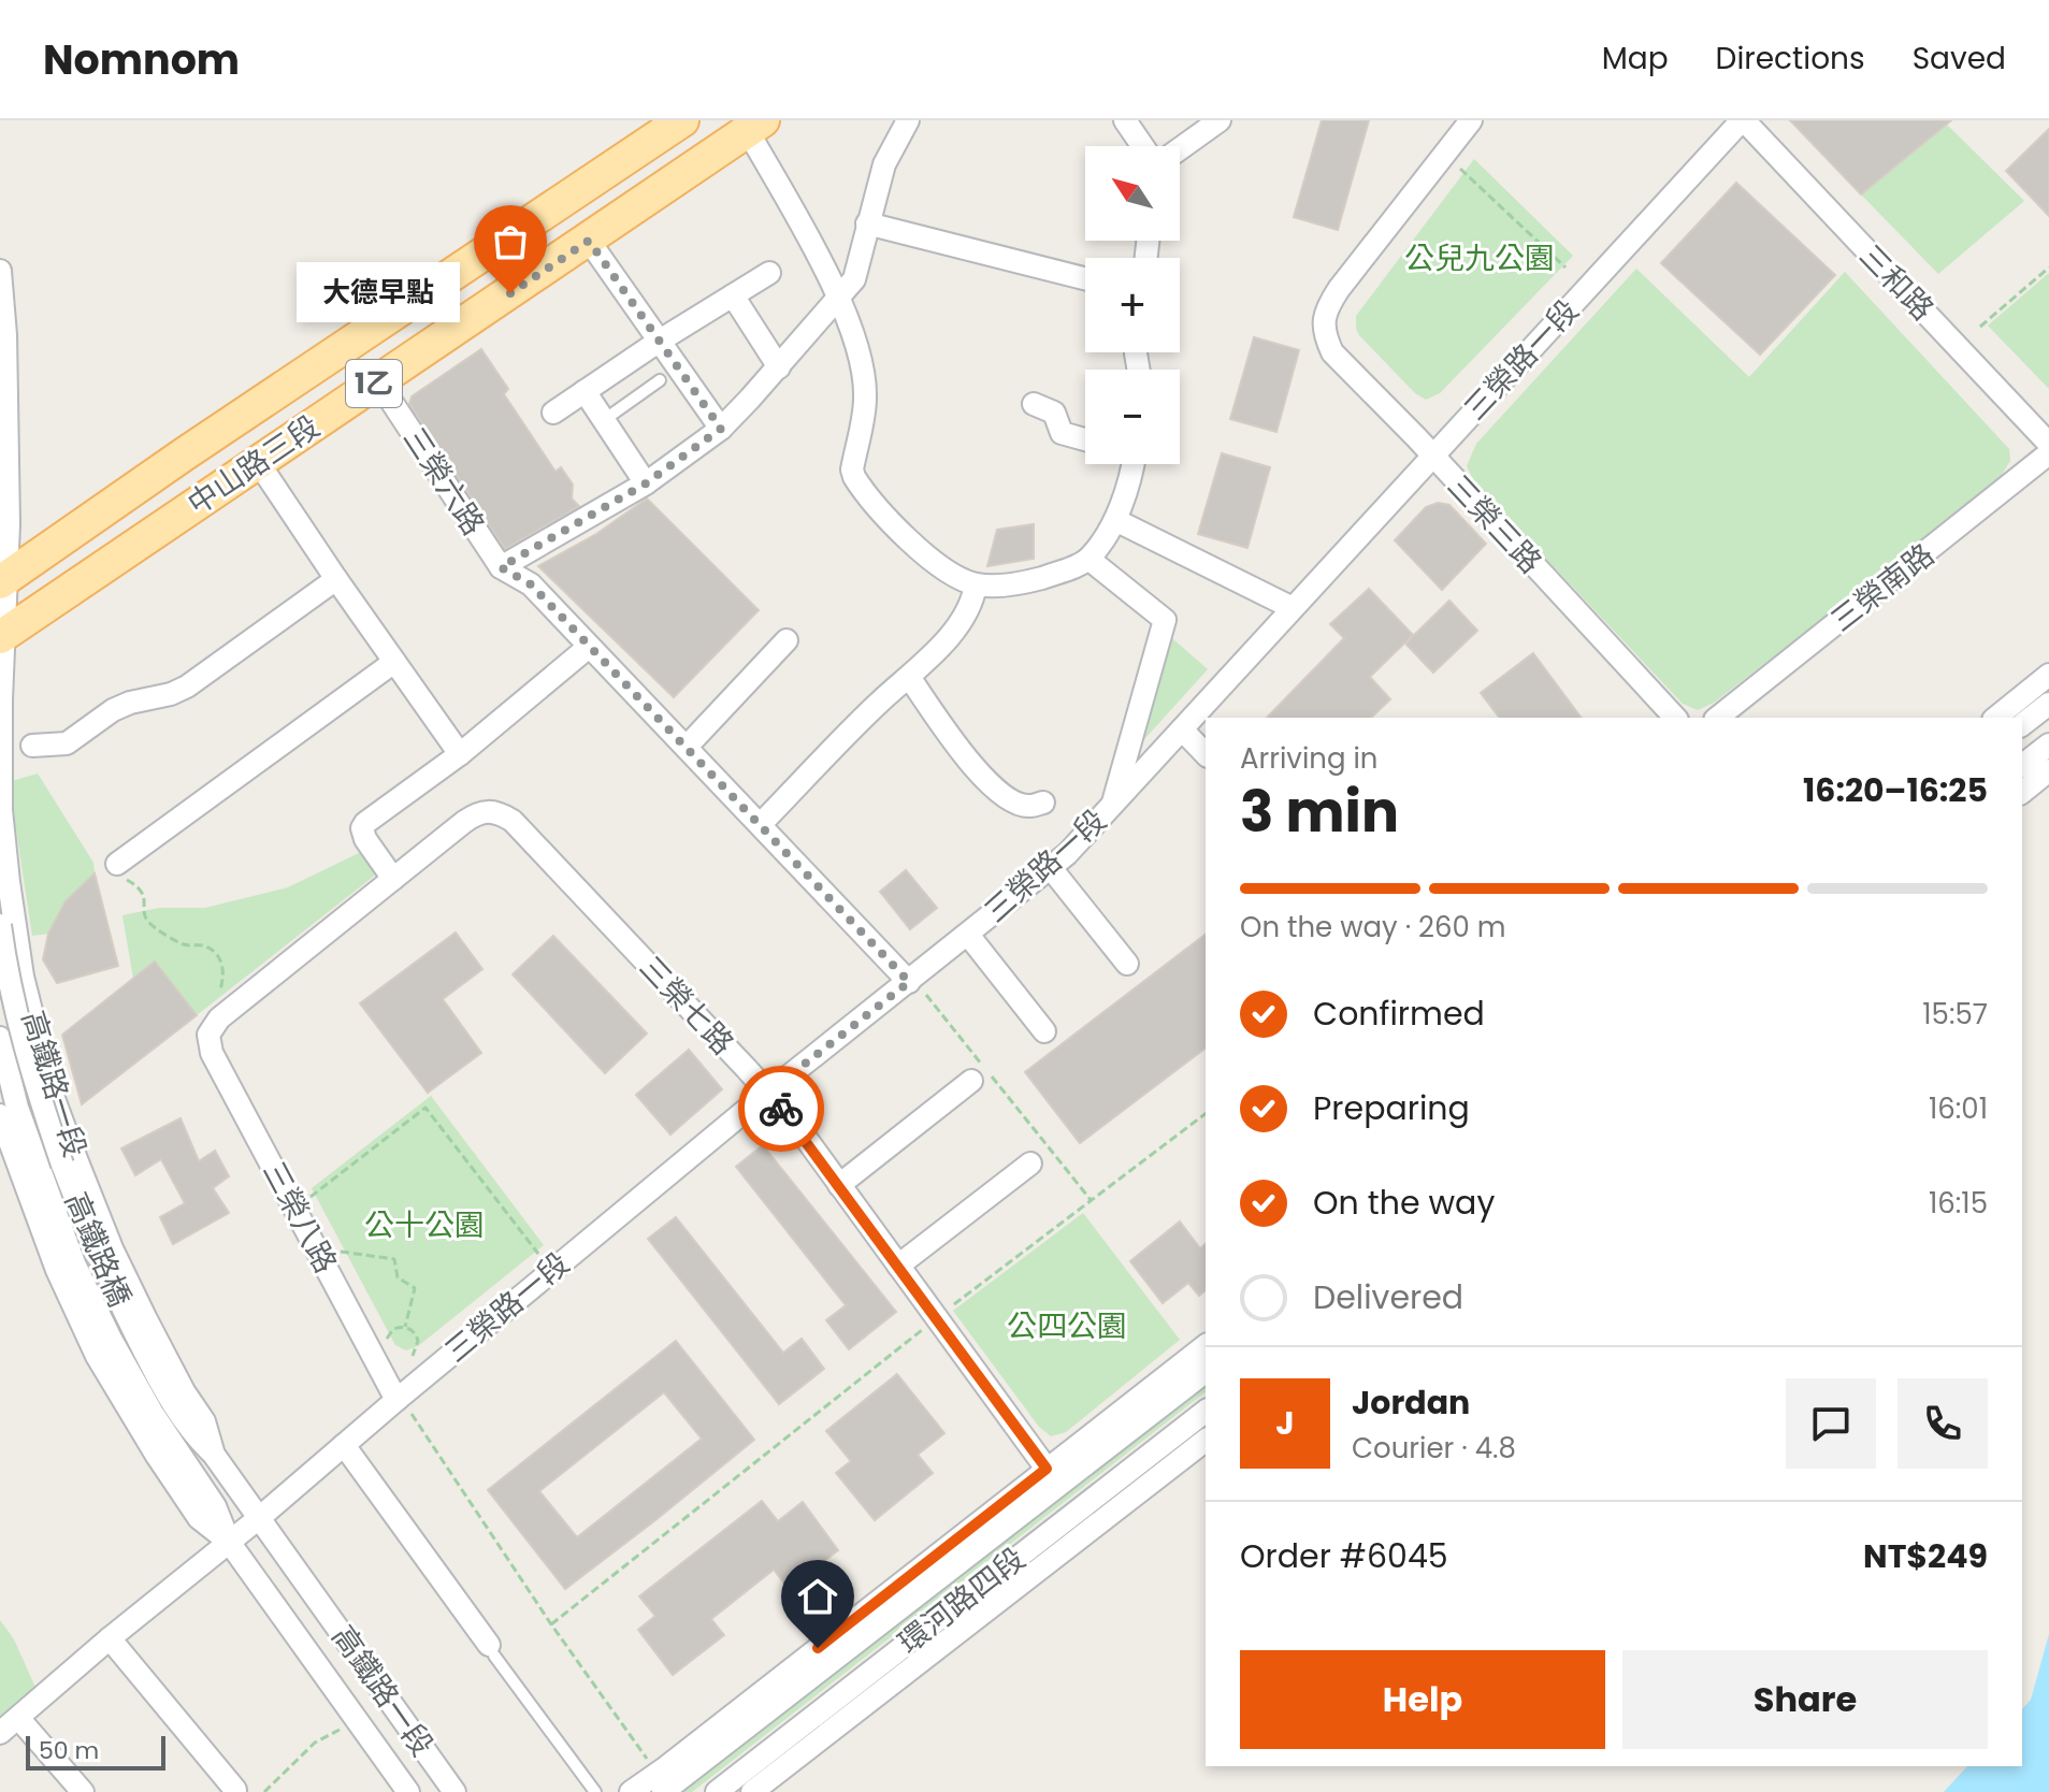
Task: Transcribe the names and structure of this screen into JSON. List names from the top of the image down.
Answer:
{
  "streets": {
    "main road": ["1乙", "中山路三段"],
    "street": [
      "三和路",
      "三榮路一段",
      "三榮六路",
      "三榮三路",
      "三榮南路",
      "三榮七路",
      "高鐵路一段",
      "三榮八路",
      "高鐵路橋",
      "環河路四段"
    ]
  },
  "crossings": [
    ["三和路", "三榮路一段"],
    ["三榮路一段", "三榮六路"],
    ["三榮路一段", "三榮三路"],
    ["三榮路一段", "三榮七路"],
    ["三榮路一段", "高鐵路一段"],
    ["三榮路一段", "三榮八路"],
    ["三榮路一段", "高鐵路橋"],
    ["中山路三段", "三榮六路"],
    ["中山路三段", "高鐵路一段"],
    ["三榮七路", "三榮八路"],
    ["三榮七路", "環河路四段"],
    ["高鐵路一段", "高鐵路橋"]
  ],
  "parks": ["公兒九公園", "公十公園", "公四公園"],
  "places": ["大德早點"],
  "scale_bar": "50 m",
  "north": "top left",
  "page": {
    "header": "Nomnom",
    "nav": ["Map", "Directions", "Saved"],
    "map_buttons": ["+", "−"],
    "bubble": "大德早點",
    "heading": ["3 min", "Arriving in", "16:20–16:25"],
    "panel": [
      "Jordan",
      "Courier · 4.8",
      "Order #6045",
      "NT$249"
    ],
    "bar": "On the way · 260 m",
    "list": [
      ["Confirmed", "15:57"],
      ["Preparing", "16:01"],
      ["On the way", "16:15"],
      "Delivered"
    ],
    "round": "J",
    "buttons": ["Help", "Share"],
    "scale": "50 m"
  }
}
